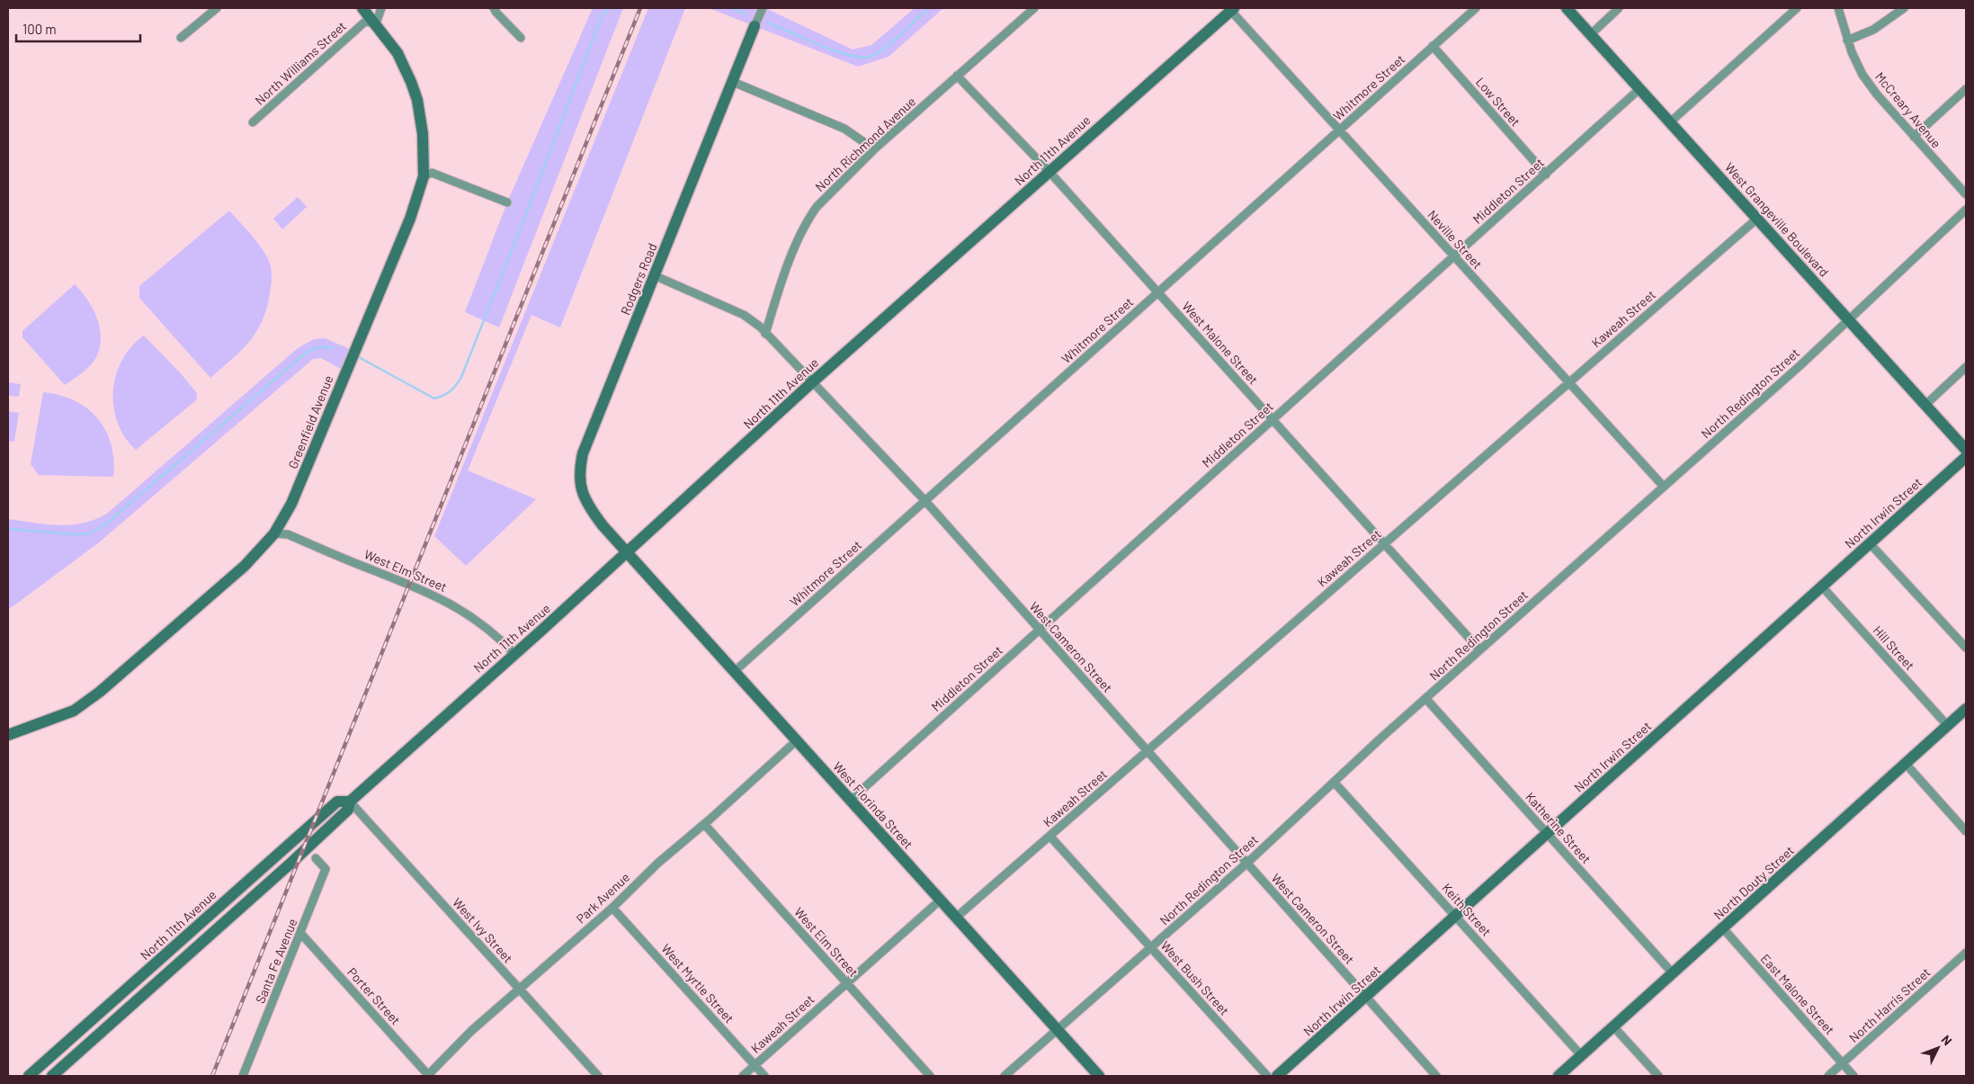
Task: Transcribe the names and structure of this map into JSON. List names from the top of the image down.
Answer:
{
  "streets": {
    "street": [
      "North Williams Street",
      "Whitmore Street",
      "Low Street",
      "McCreary Avenue",
      "North Richmond Avenue",
      "North 11th Avenue",
      "Middleton Street",
      "West Grangeville Boulevard",
      "Neville Street",
      "Rodgers Road",
      "Kaweah Street",
      "West Malone Street",
      "North Redington Street",
      "Greenfield Avenue",
      "North Irwin Street",
      "West Elm Street",
      "West Cameron Street",
      "Hill Street",
      "West Florinda Street",
      "Katherine Street",
      "North Douty Street",
      "Park Avenue",
      "Keith Street",
      "West Ivy Street",
      "Santa Fe Avenue",
      "West Bush Street",
      "West Myrtle Street",
      "East Malone Street",
      "Porter Street",
      "North Harris Street"
    ]
  },
  "crossings": [
    ["North Williams Street", "Greenfield Avenue"],
    ["Whitmore Street", "Low Street"],
    ["Whitmore Street", "Neville Street"],
    ["Whitmore Street", "West Malone Street"],
    ["Whitmore Street", "West Cameron Street"],
    ["Whitmore Street", "West Florinda Street"],
    ["Low Street", "Middleton Street"],
    ["North Richmond Avenue", "West Malone Street"],
    ["North Richmond Avenue", "West Cameron Street"],
    ["North 11th Avenue", "Neville Street"],
    ["North 11th Avenue", "Rodgers Road"],
    ["North 11th Avenue", "West Malone Street"],
    ["North 11th Avenue", "West Elm Street"],
    ["North 11th Avenue", "West Cameron Street"],
    ["North 11th Avenue", "West Florinda Street"],
    ["North 11th Avenue", "West Ivy Street"],
    ["Middleton Street", "West Grangeville Boulevard"],
    ["Middleton Street", "Neville Street"],
    ["Middleton Street", "West Malone Street"],
    ["Middleton Street", "West Cameron Street"],
    ["Middleton Street", "West Florinda Street"],
    ["West Grangeville Boulevard", "Kaweah Street"],
    ["West Grangeville Boulevard", "North Redington Street"],
    ["Neville Street", "Kaweah Street"],
    ["Neville Street", "North Redington Street"],
    ["Rodgers Road", "West Cameron Street"],
    ["Rodgers Road", "West Florinda Street"],
    ["Kaweah Street", "West Malone Street"],
    ["Kaweah Street", "West Elm Street"],
    ["Kaweah Street", "West Cameron Street"],
    ["Kaweah Street", "West Florinda Street"],
    ["Kaweah Street", "West Bush Street"],
    ["Kaweah Street", "West Myrtle Street"],
    ["West Malone Street", "North Redington Street"],
    ["North Redington Street", "West Cameron Street"],
    ["North Redington Street", "West Florinda Street"],
    ["North Redington Street", "Katherine Street"],
    ["North Redington Street", "Keith Street"],
    ["North Redington Street", "West Bush Street"],
    ["Greenfield Avenue", "West Elm Street"],
    ["North Irwin Street", "West Cameron Street"],
    ["North Irwin Street", "Hill Street"],
    ["North Irwin Street", "Katherine Street"],
    ["North Irwin Street", "Keith Street"],
    ["West Elm Street", "Park Avenue"],
    ["Hill Street", "North Douty Street"],
    ["West Florinda Street", "Park Avenue"],
    ["Katherine Street", "North Douty Street"],
    ["North Douty Street", "Keith Street"],
    ["North Douty Street", "East Malone Street"],
    ["Park Avenue", "West Ivy Street"],
    ["Park Avenue", "West Myrtle Street"],
    ["Park Avenue", "Porter Street"],
    ["Santa Fe Avenue", "Porter Street"],
    ["East Malone Street", "North Harris Street"]
  ],
  "scale_bar": "100 m",
  "north": "top right"
}
